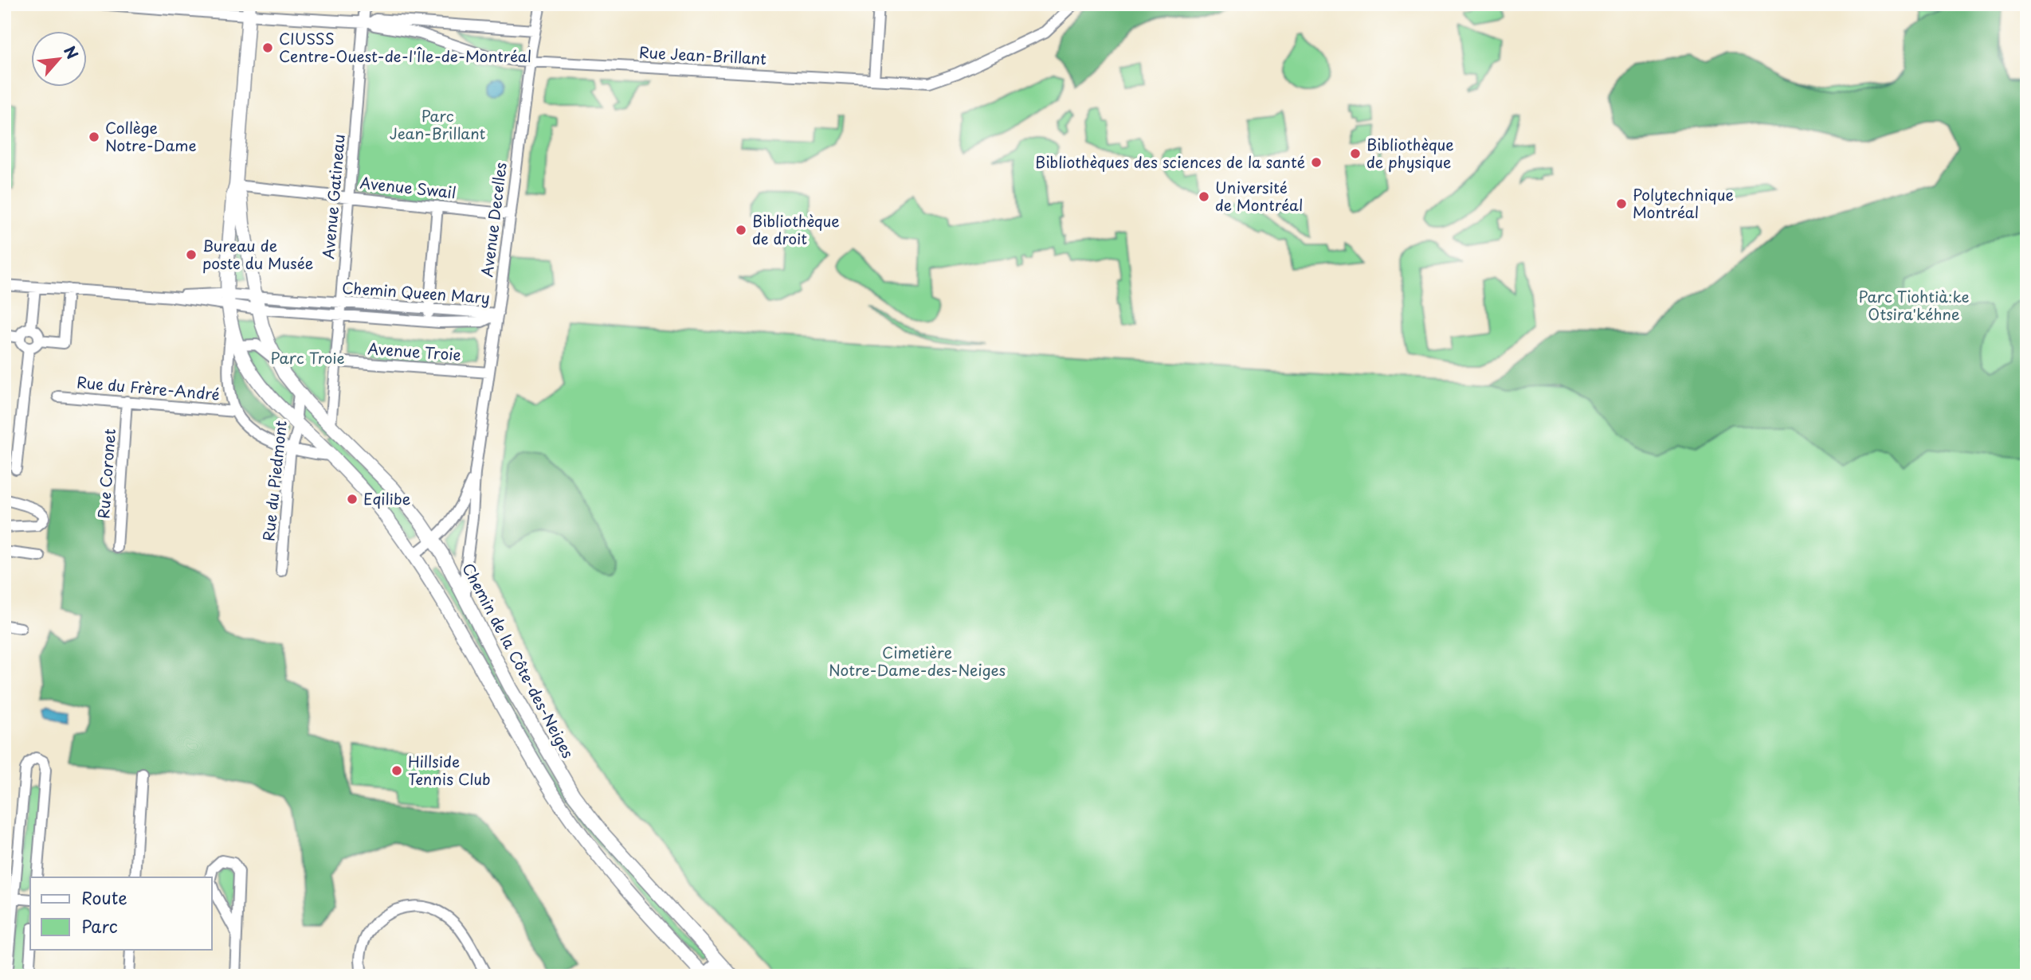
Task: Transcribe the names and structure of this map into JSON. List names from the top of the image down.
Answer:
{
  "streets": {
    "main road": ["Chemin de la Côte-des-Neiges"],
    "street": [
      "Rue Jean-Brillant",
      "Avenue Swail",
      "Avenue Gatineau",
      "Avenue Decelles",
      "Chemin Queen Mary",
      "Avenue Troie",
      "Rue du Frère-André",
      "Rue Coronet",
      "Rue du Piedmont"
    ]
  },
  "crossings": [
    ["Rue Jean-Brillant", "Avenue Gatineau"],
    ["Rue Jean-Brillant", "Avenue Decelles"],
    ["Avenue Swail", "Avenue Gatineau"],
    ["Avenue Swail", "Avenue Decelles"],
    ["Avenue Swail", "Chemin de la Côte-des-Neiges"],
    ["Avenue Gatineau", "Chemin Queen Mary"],
    ["Avenue Gatineau", "Avenue Troie"],
    ["Avenue Gatineau", "Chemin de la Côte-des-Neiges"],
    ["Avenue Decelles", "Chemin Queen Mary"],
    ["Avenue Decelles", "Avenue Troie"],
    ["Avenue Decelles", "Chemin de la Côte-des-Neiges"],
    ["Chemin Queen Mary", "Chemin de la Côte-des-Neiges"],
    ["Rue du Frère-André", "Rue Coronet"],
    ["Rue du Frère-André", "Chemin de la Côte-des-Neiges"],
    ["Rue du Piedmont", "Chemin de la Côte-des-Neiges"]
  ],
  "parks": [
    "Parc Jean-Brillant",
    "Parc Tiohtià:ke Otsira'kéhne",
    "Parc Troie",
    "Cimetière Notre-Dame-des-Neiges"
  ],
  "places": [
    "CIUSSS Centre-Ouest-de-l'Île-de-Montréal",
    "Collège Notre-Dame",
    "Bibliothèque de physique",
    "Bibliothèques des sciences de la santé",
    "Université de Montréal",
    "Polytechnique Montréal",
    "Bibliothèque de droit",
    "Bureau de poste du Musée",
    "Eqilibe",
    "Hillside Tennis Club"
  ],
  "legend": ["Route", "Parc"],
  "north": "top right"
}
